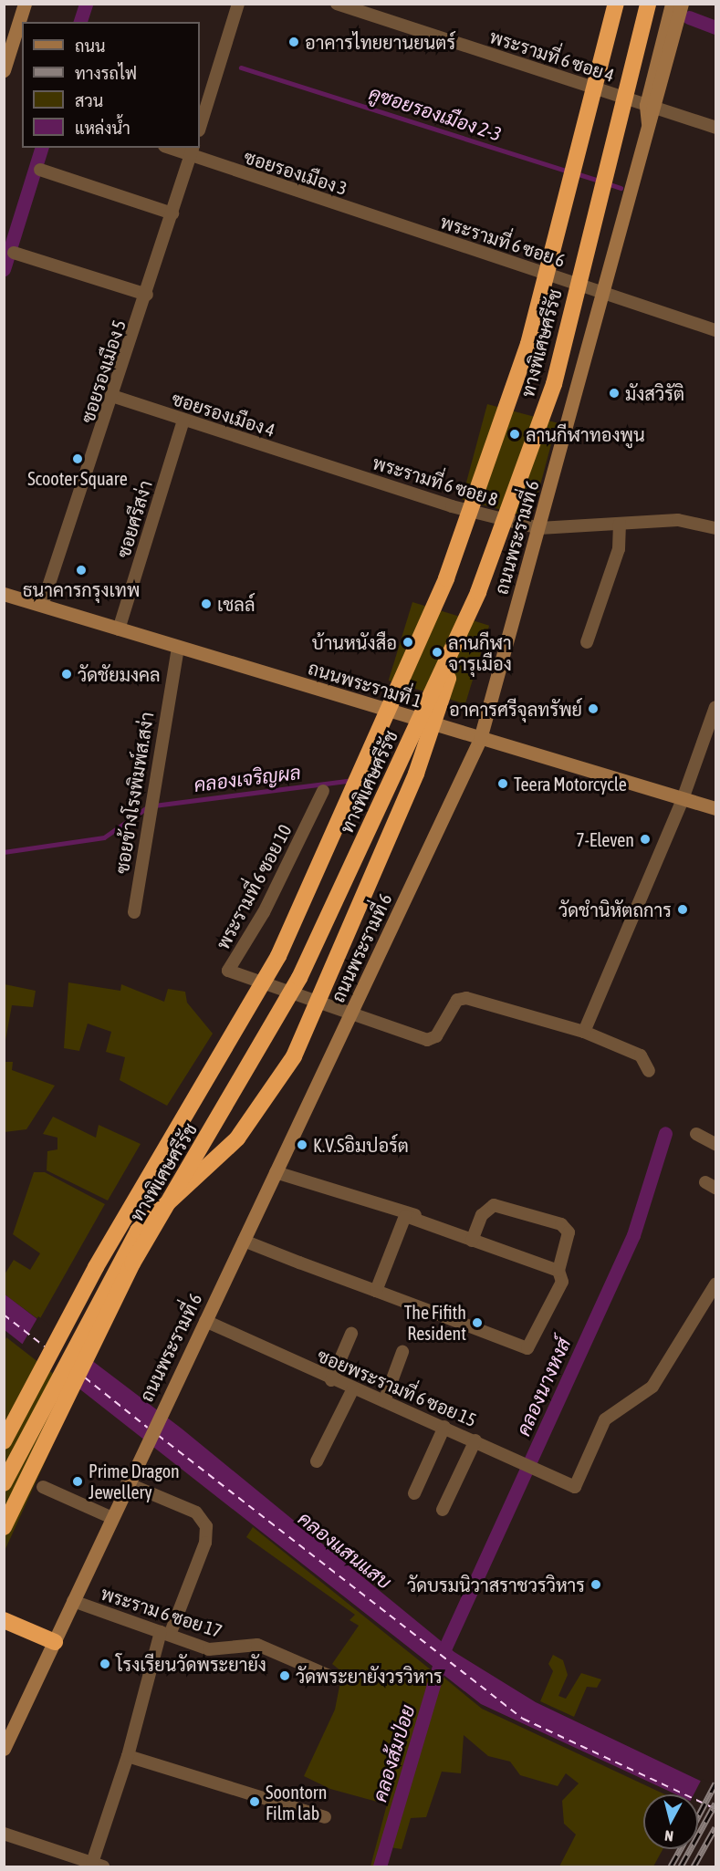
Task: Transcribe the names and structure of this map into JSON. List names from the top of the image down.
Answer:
{
  "streets": {
    "highway": ["ทางพิเศษศรีรัช"],
    "main road": ["ถนนพระรามที่ 6", "ถนนพระรามที่ 1"],
    "street": [
      "พระรามที่ 6 ซอย 4",
      "ซอยรองเมือง 3",
      "พระรามที่ 6 ซอย 6",
      "ซอยรองเมือง 5",
      "ซอยรองเมือง 4",
      "พระรามที่ 6 ซอย 8",
      "ซอยศรีสง่า",
      "ซอยข้างโรงพิมพ์ส.สง่า",
      "พระรามที่ 6 ซอย 10",
      "ซอยพระรามที่ 6 ซอย 15",
      "พระราม 6 ซอย 17"
    ]
  },
  "crossings": [
    ["พระรามที่ 6 ซอย 4", "ถนนพระรามที่ 6"],
    ["ซอยรองเมือง 3", "พระรามที่ 6 ซอย 6"],
    ["ซอยรองเมือง 3", "ซอยรองเมือง 5"],
    ["พระรามที่ 6 ซอย 6", "ถนนพระรามที่ 6"],
    ["ซอยรองเมือง 5", "ซอยรองเมือง 4"],
    ["ซอยรองเมือง 5", "ถนนพระรามที่ 1"],
    ["ซอยรองเมือง 4", "พระรามที่ 6 ซอย 8"],
    ["ซอยรองเมือง 4", "ซอยศรีสง่า"],
    ["พระรามที่ 6 ซอย 8", "ถนนพระรามที่ 6"],
    ["ซอยศรีสง่า", "ถนนพระรามที่ 1"],
    ["ถนนพระรามที่ 6", "ถนนพระรามที่ 1"],
    ["ถนนพระรามที่ 6", "พระรามที่ 6 ซอย 10"],
    ["ถนนพระรามที่ 6", "ซอยพระรามที่ 6 ซอย 15"],
    ["ถนนพระรามที่ 6", "พระราม 6 ซอย 17"],
    ["ถนนพระรามที่ 1", "ซอยข้างโรงพิมพ์ส.สง่า"]
  ],
  "water": [
    "คูซอยรองเมือง 2-3",
    "คลองเจริญผล",
    "คลองนางหงส์",
    "คลองแสนแสบ",
    "คลองส้มป่อย"
  ],
  "places": [
    "อาคารไทยยานยนตร์",
    "มังสวิรัติ",
    "ลานกีฬาทองพูน",
    "Scooter Square",
    "ธนาคารกรุงเทพ",
    "เชลล์",
    "บ้านหนังสือ",
    "ลานกีฬา จารุเมือง",
    "วัดชัยมงคล",
    "อาคารศรีจุลทรัพย์",
    "Teera Motorcycle",
    "7-Eleven",
    "วัดชำนิหัตถการ",
    "K.V.Sอิมปอร์ต",
    "The Fifith Resident",
    "Prime Dragon Jewellery",
    "วัดบรมนิวาสราชวรวิหาร",
    "โรงเรียนวัดพระยายัง",
    "วัดพระยายังวรวิหาร",
    "Soontorn Film lab"
  ],
  "legend": [
    "ถนน",
    "ทางรถไฟ",
    "สวน",
    "แหล่งน้ำ"
  ],
  "north": "bottom"
}
